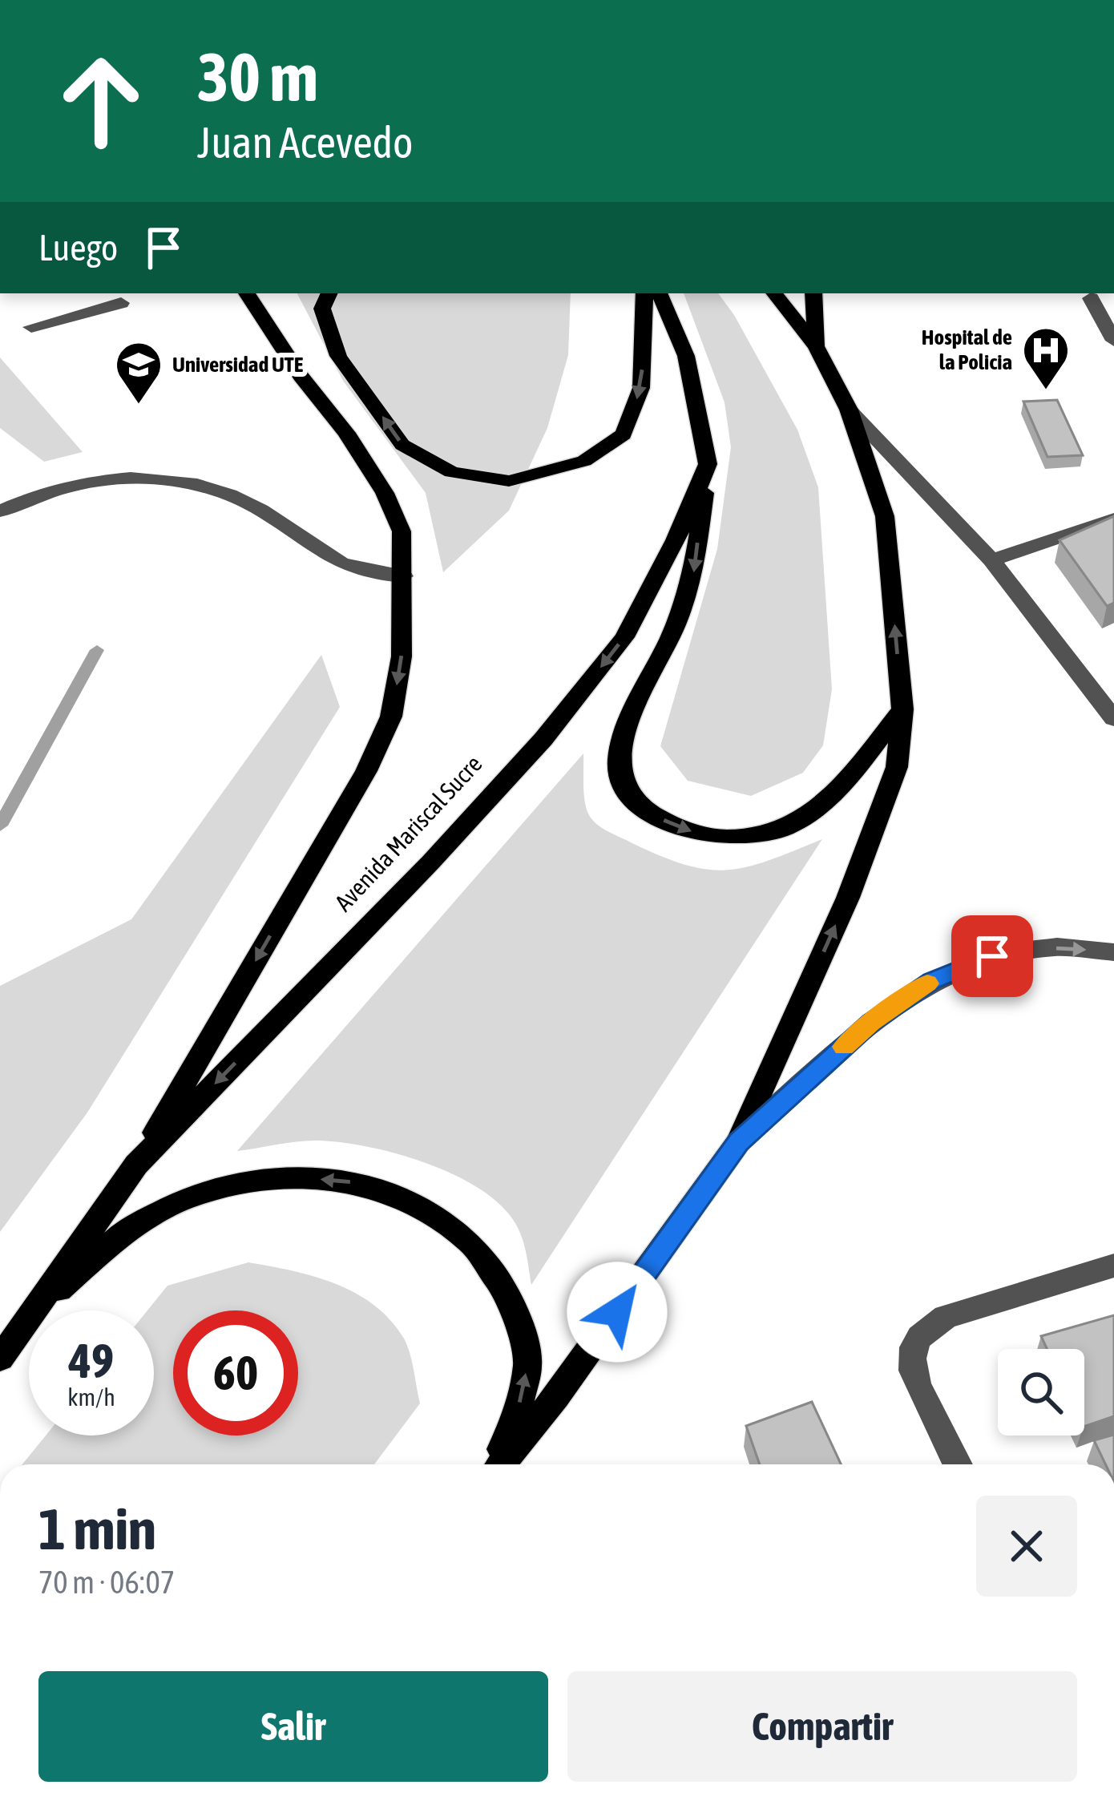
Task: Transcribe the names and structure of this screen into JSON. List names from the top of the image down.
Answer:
{
  "streets": {
    "main road": ["Avenida Mariscal Sucre"]
  },
  "places": {
    "hospital": ["Hospital de la Policia"],
    "school or university": ["Universidad UTE"]
  },
  "page": {
    "turn": ["30 m", "Juan Acevedo"],
    "then": "Luego",
    "speed": "49 km/h",
    "limit": "60",
    "heading": ["1 min", "70 m · 06:07"],
    "buttons": ["Salir", "Compartir"]
  }
}
